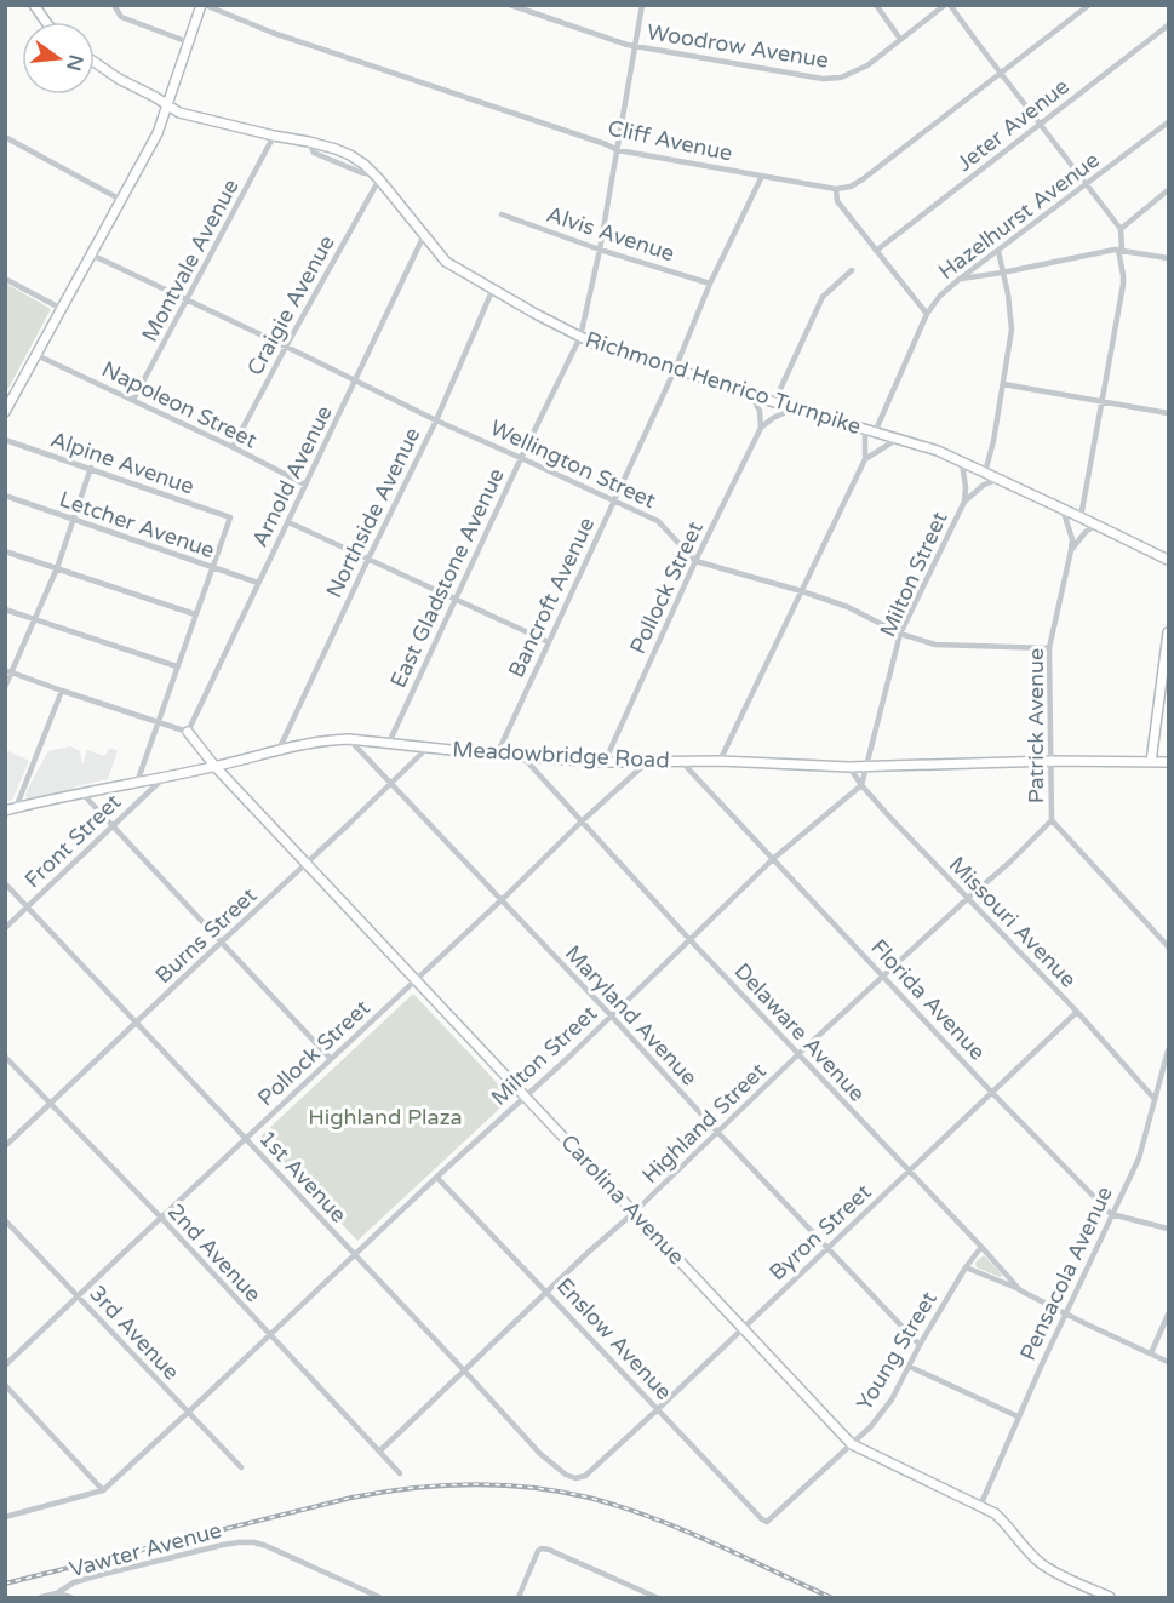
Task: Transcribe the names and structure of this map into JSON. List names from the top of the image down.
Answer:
{
  "streets": {
    "street": [
      "Woodrow Avenue",
      "Jeter Avenue",
      "Cliff Avenue",
      "Hazelhurst Avenue",
      "Alvis Avenue",
      "Montvale Avenue",
      "Craigie Avenue",
      "Richmond Henrico Turnpike",
      "Napoleon Street",
      "Alpine Avenue",
      "Wellington Street",
      "Arnold Avenue",
      "Northside Avenue",
      "Letcher Avenue",
      "Milton Street",
      "East Gladstone Avenue",
      "Pollock Street",
      "Bancroft Avenue",
      "Patrick Avenue",
      "Meadowbridge Road",
      "Front Street",
      "Missouri Avenue",
      "Burns Street",
      "Florida Avenue",
      "Maryland Avenue",
      "Delaware Avenue",
      "Highland Street",
      "1st Avenue",
      "Carolina Avenue",
      "Byron Street",
      "2nd Avenue",
      "Pensacola Avenue",
      "3rd Avenue",
      "Enslow Avenue",
      "Young Street",
      "Vawter Avenue"
    ]
  },
  "crossings": [
    ["Woodrow Avenue", "East Gladstone Avenue"],
    ["Cliff Avenue", "East Gladstone Avenue"],
    ["Cliff Avenue", "Bancroft Avenue"],
    ["Hazelhurst Avenue", "Richmond Henrico Turnpike"],
    ["Alvis Avenue", "East Gladstone Avenue"],
    ["Alvis Avenue", "Bancroft Avenue"],
    ["Montvale Avenue", "Richmond Henrico Turnpike"],
    ["Montvale Avenue", "Napoleon Street"],
    ["Montvale Avenue", "Wellington Street"],
    ["Craigie Avenue", "Richmond Henrico Turnpike"],
    ["Craigie Avenue", "Napoleon Street"],
    ["Craigie Avenue", "Wellington Street"],
    ["Richmond Henrico Turnpike", "Arnold Avenue"],
    ["Richmond Henrico Turnpike", "Northside Avenue"],
    ["Richmond Henrico Turnpike", "Milton Street"],
    ["Richmond Henrico Turnpike", "East Gladstone Avenue"],
    ["Richmond Henrico Turnpike", "Bancroft Avenue"],
    ["Richmond Henrico Turnpike", "Patrick Avenue"],
    ["Napoleon Street", "Arnold Avenue"],
    ["Alpine Avenue", "Letcher Avenue"],
    ["Wellington Street", "Arnold Avenue"],
    ["Wellington Street", "Northside Avenue"],
    ["Wellington Street", "Milton Street"],
    ["Wellington Street", "East Gladstone Avenue"],
    ["Wellington Street", "Pollock Street"],
    ["Wellington Street", "Bancroft Avenue"],
    ["Wellington Street", "Patrick Avenue"],
    ["Arnold Avenue", "Letcher Avenue"],
    ["Arnold Avenue", "Carolina Avenue"],
    ["Northside Avenue", "Meadowbridge Road"],
    ["Milton Street", "Meadowbridge Road"],
    ["Milton Street", "Missouri Avenue"],
    ["Milton Street", "Florida Avenue"],
    ["Milton Street", "Maryland Avenue"],
    ["Milton Street", "Delaware Avenue"],
    ["Milton Street", "1st Avenue"],
    ["Milton Street", "Carolina Avenue"],
    ["Milton Street", "2nd Avenue"],
    ["Milton Street", "3rd Avenue"],
    ["Milton Street", "Enslow Avenue"],
    ["East Gladstone Avenue", "Meadowbridge Road"],
    ["Pollock Street", "Meadowbridge Road"],
    ["Pollock Street", "Maryland Avenue"],
    ["Pollock Street", "Delaware Avenue"],
    ["Pollock Street", "1st Avenue"],
    ["Pollock Street", "Carolina Avenue"],
    ["Pollock Street", "2nd Avenue"],
    ["Pollock Street", "3rd Avenue"],
    ["Bancroft Avenue", "Meadowbridge Road"],
    ["Patrick Avenue", "Meadowbridge Road"],
    ["Patrick Avenue", "Highland Street"],
    ["Meadowbridge Road", "Front Street"],
    ["Meadowbridge Road", "Missouri Avenue"],
    ["Meadowbridge Road", "Burns Street"],
    ["Meadowbridge Road", "Florida Avenue"],
    ["Meadowbridge Road", "Maryland Avenue"],
    ["Meadowbridge Road", "Delaware Avenue"],
    ["Meadowbridge Road", "Carolina Avenue"],
    ["Front Street", "1st Avenue"],
    ["Missouri Avenue", "Highland Street"],
    ["Missouri Avenue", "Byron Street"],
    ["Missouri Avenue", "Pensacola Avenue"],
    ["Burns Street", "Maryland Avenue"],
    ["Burns Street", "1st Avenue"],
    ["Burns Street", "Carolina Avenue"],
    ["Burns Street", "2nd Avenue"],
    ["Florida Avenue", "Highland Street"],
    ["Florida Avenue", "Byron Street"],
    ["Florida Avenue", "Pensacola Avenue"],
    ["Maryland Avenue", "Highland Street"],
    ["Maryland Avenue", "Byron Street"],
    ["Maryland Avenue", "Young Street"],
    ["Delaware Avenue", "Highland Street"],
    ["Delaware Avenue", "Byron Street"],
    ["Delaware Avenue", "Pensacola Avenue"],
    ["Delaware Avenue", "Young Street"],
    ["Highland Street", "1st Avenue"],
    ["Highland Street", "Carolina Avenue"],
    ["Highland Street", "2nd Avenue"],
    ["Highland Street", "Enslow Avenue"],
    ["1st Avenue", "Byron Street"],
    ["Carolina Avenue", "Byron Street"],
    ["Carolina Avenue", "Pensacola Avenue"],
    ["Carolina Avenue", "Young Street"],
    ["Byron Street", "Enslow Avenue"],
    ["Enslow Avenue", "Young Street"]
  ],
  "parks": ["Highland Plaza"],
  "north": "right"
}
